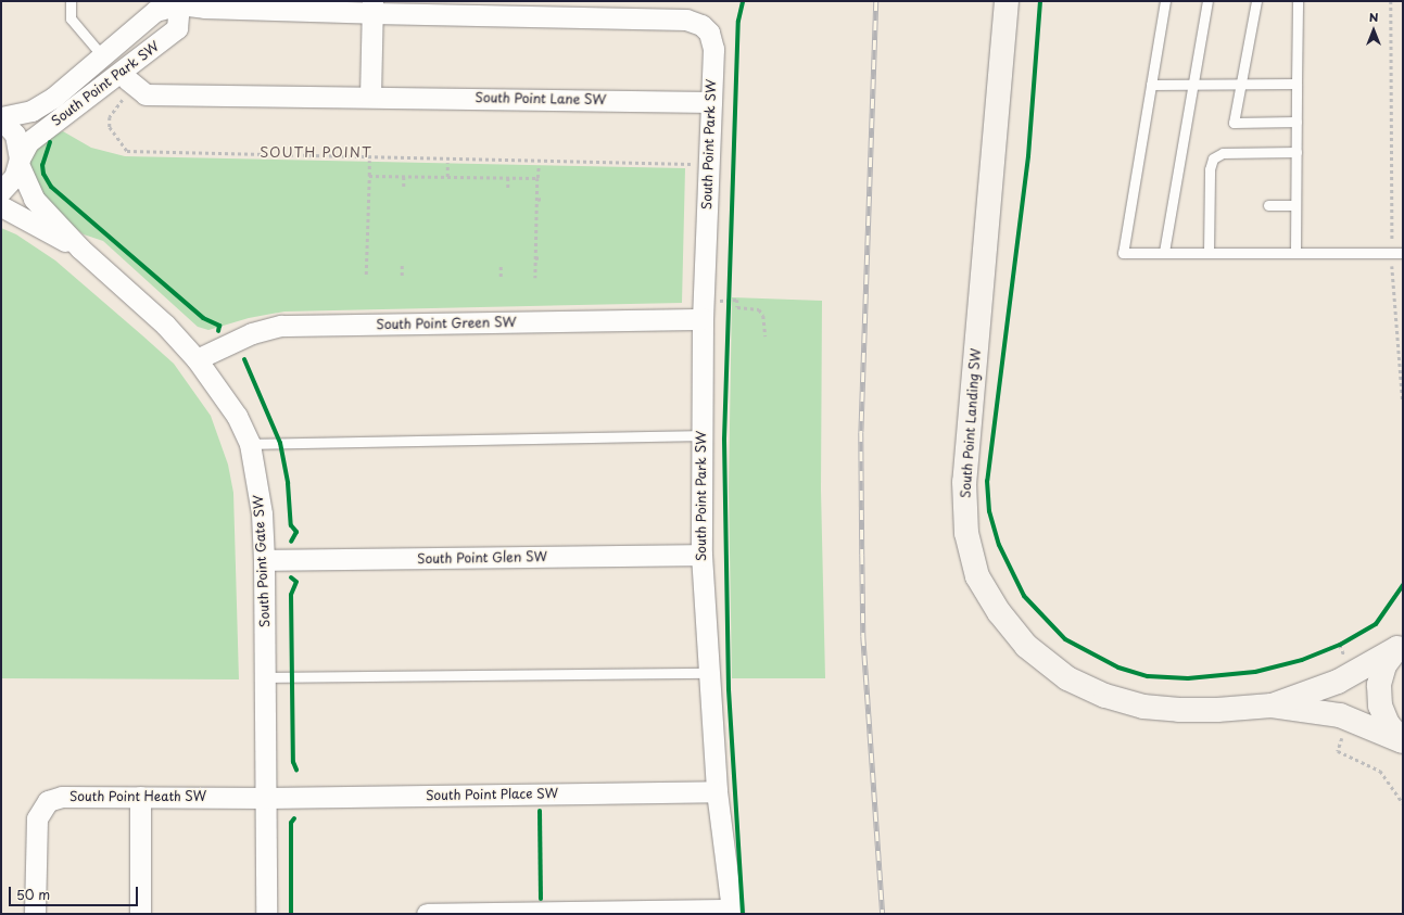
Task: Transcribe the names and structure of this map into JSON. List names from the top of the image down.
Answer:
{
  "streets": {
    "main road": ["South Point Landing SW"],
    "street": [
      "South Point Park SW",
      "South Point Lane SW",
      "South Point Green SW",
      "South Point Glen SW",
      "South Point Gate SW",
      "South Point Place SW",
      "South Point Heath SW"
    ]
  },
  "crossings": [
    ["South Point Park SW", "South Point Lane SW"],
    ["South Point Park SW", "South Point Green SW"],
    ["South Point Park SW", "South Point Glen SW"],
    ["South Point Park SW", "South Point Gate SW"],
    ["South Point Park SW", "South Point Place SW"],
    ["South Point Green SW", "South Point Gate SW"],
    ["South Point Glen SW", "South Point Gate SW"],
    ["South Point Gate SW", "South Point Place SW"],
    ["South Point Gate SW", "South Point Heath SW"],
    ["South Point Place SW", "South Point Heath SW"]
  ],
  "districts": ["SOUTH POINT"],
  "scale_bar": "50 m",
  "north": "top"
}
